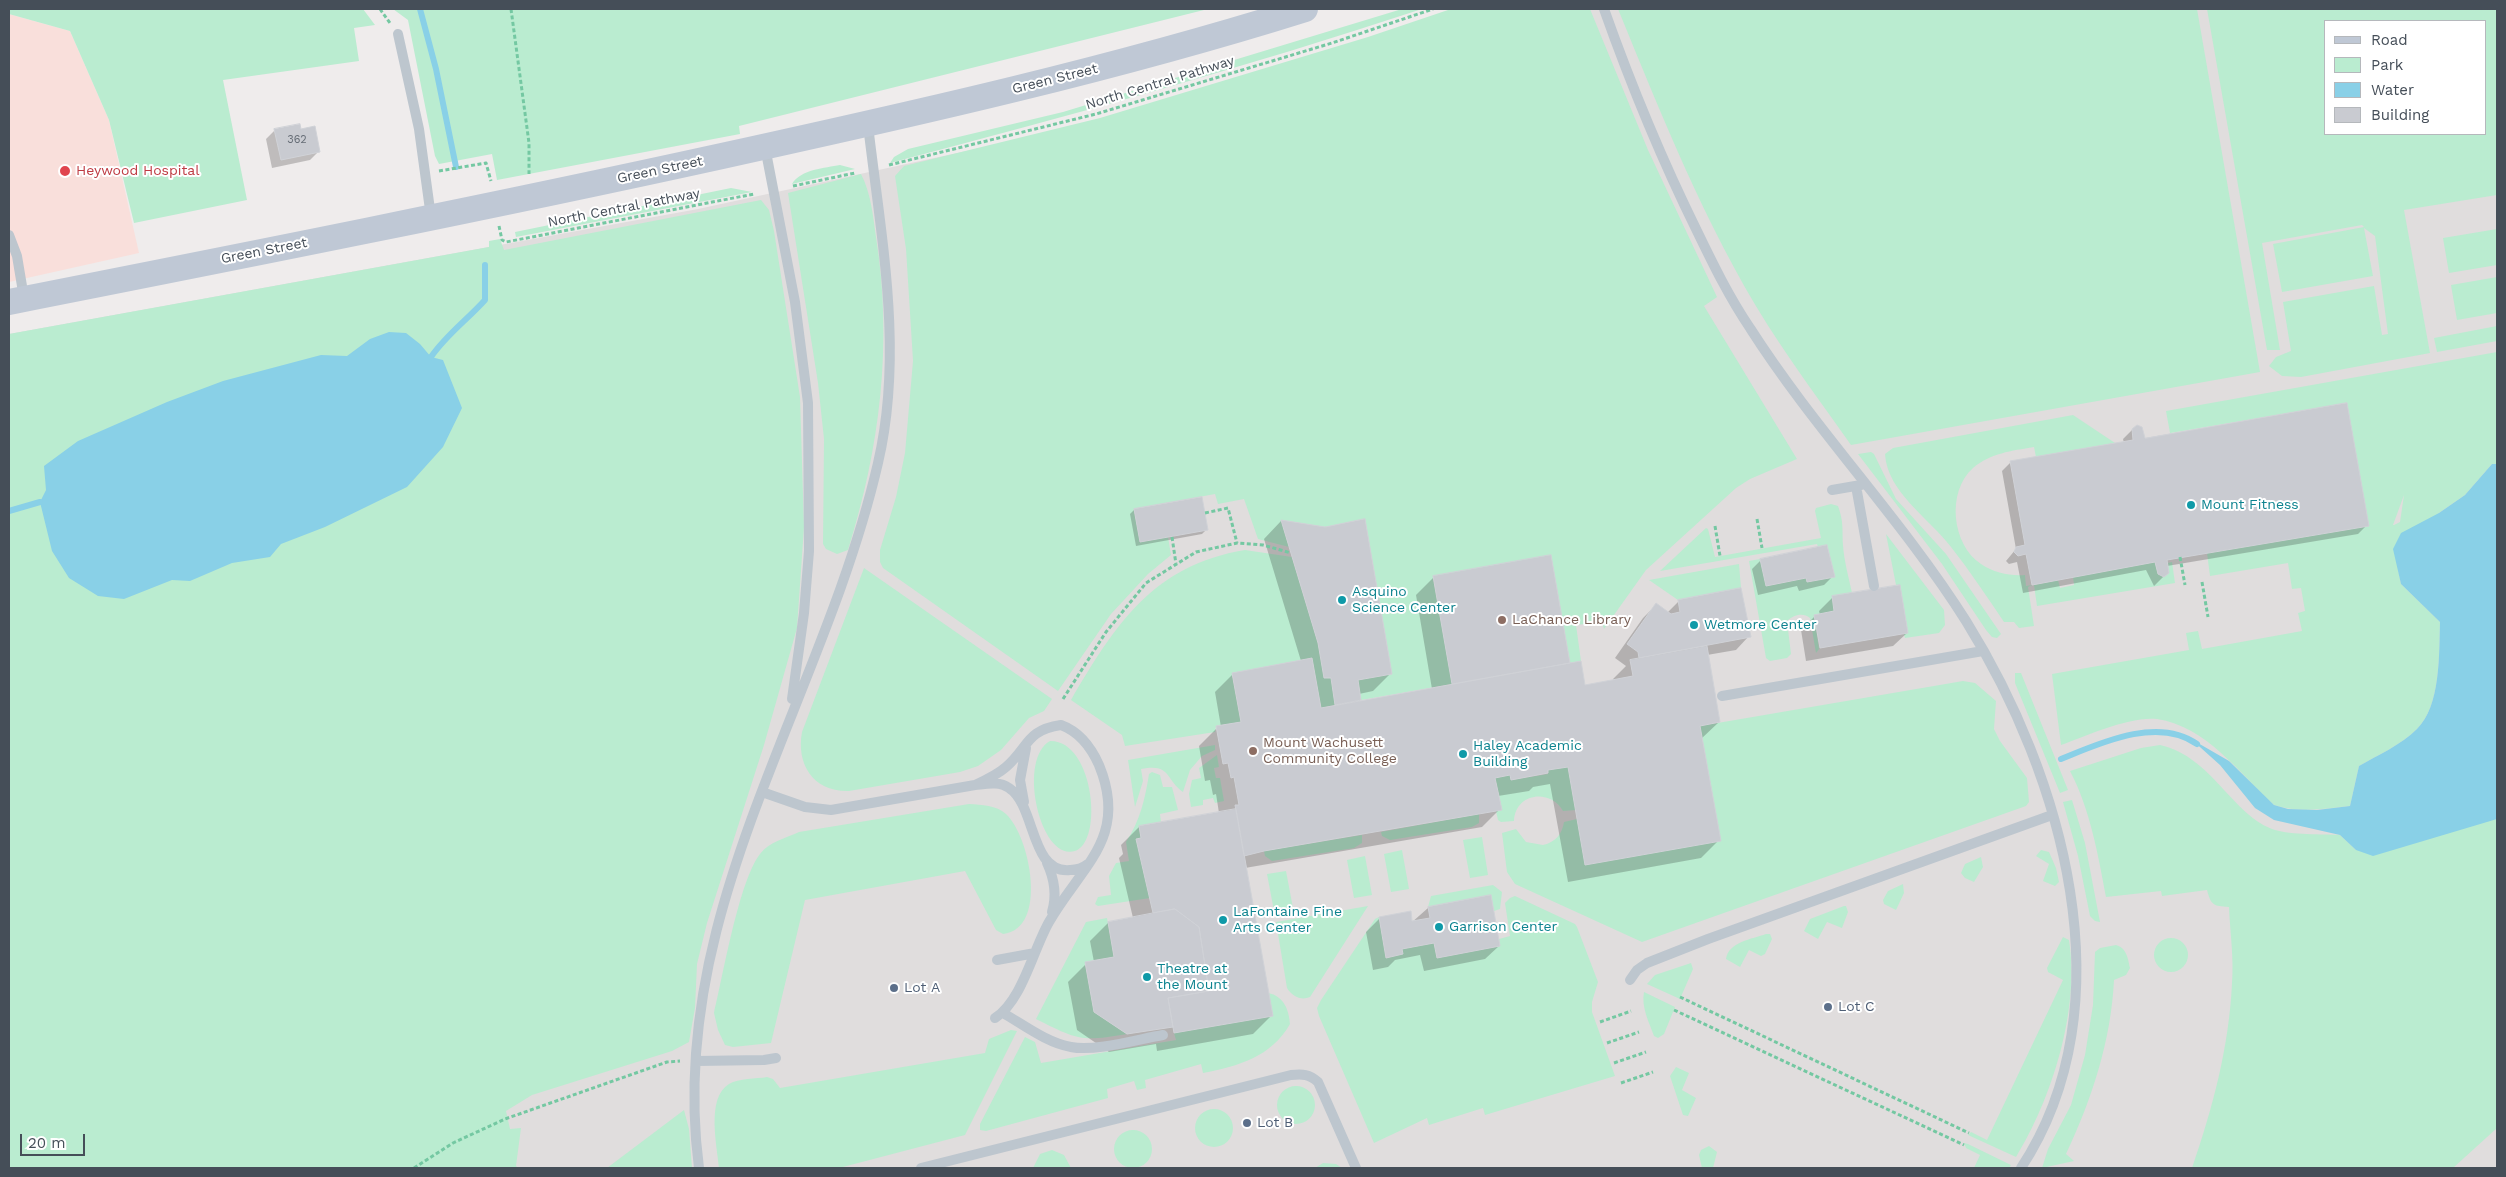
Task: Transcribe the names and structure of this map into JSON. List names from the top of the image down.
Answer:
{
  "streets": {
    "street": ["Green Street"],
    "path": ["North Central Pathway"]
  },
  "places": [
    "Heywood Hospital",
    "Mount Fitness",
    "Asquino Science Center",
    "LaChance Library",
    "Wetmore Center",
    "Mount Wachusett Community College",
    "Haley Academic Building",
    "LaFontaine Fine Arts Center",
    "Garrison Center",
    "Theatre at the Mount",
    "Lot A",
    "Lot C",
    "Lot B"
  ],
  "house_numbers": ["362"],
  "legend": [
    "Road",
    "Park",
    "Water",
    "Building"
  ],
  "scale_bar": "20 m"
}
